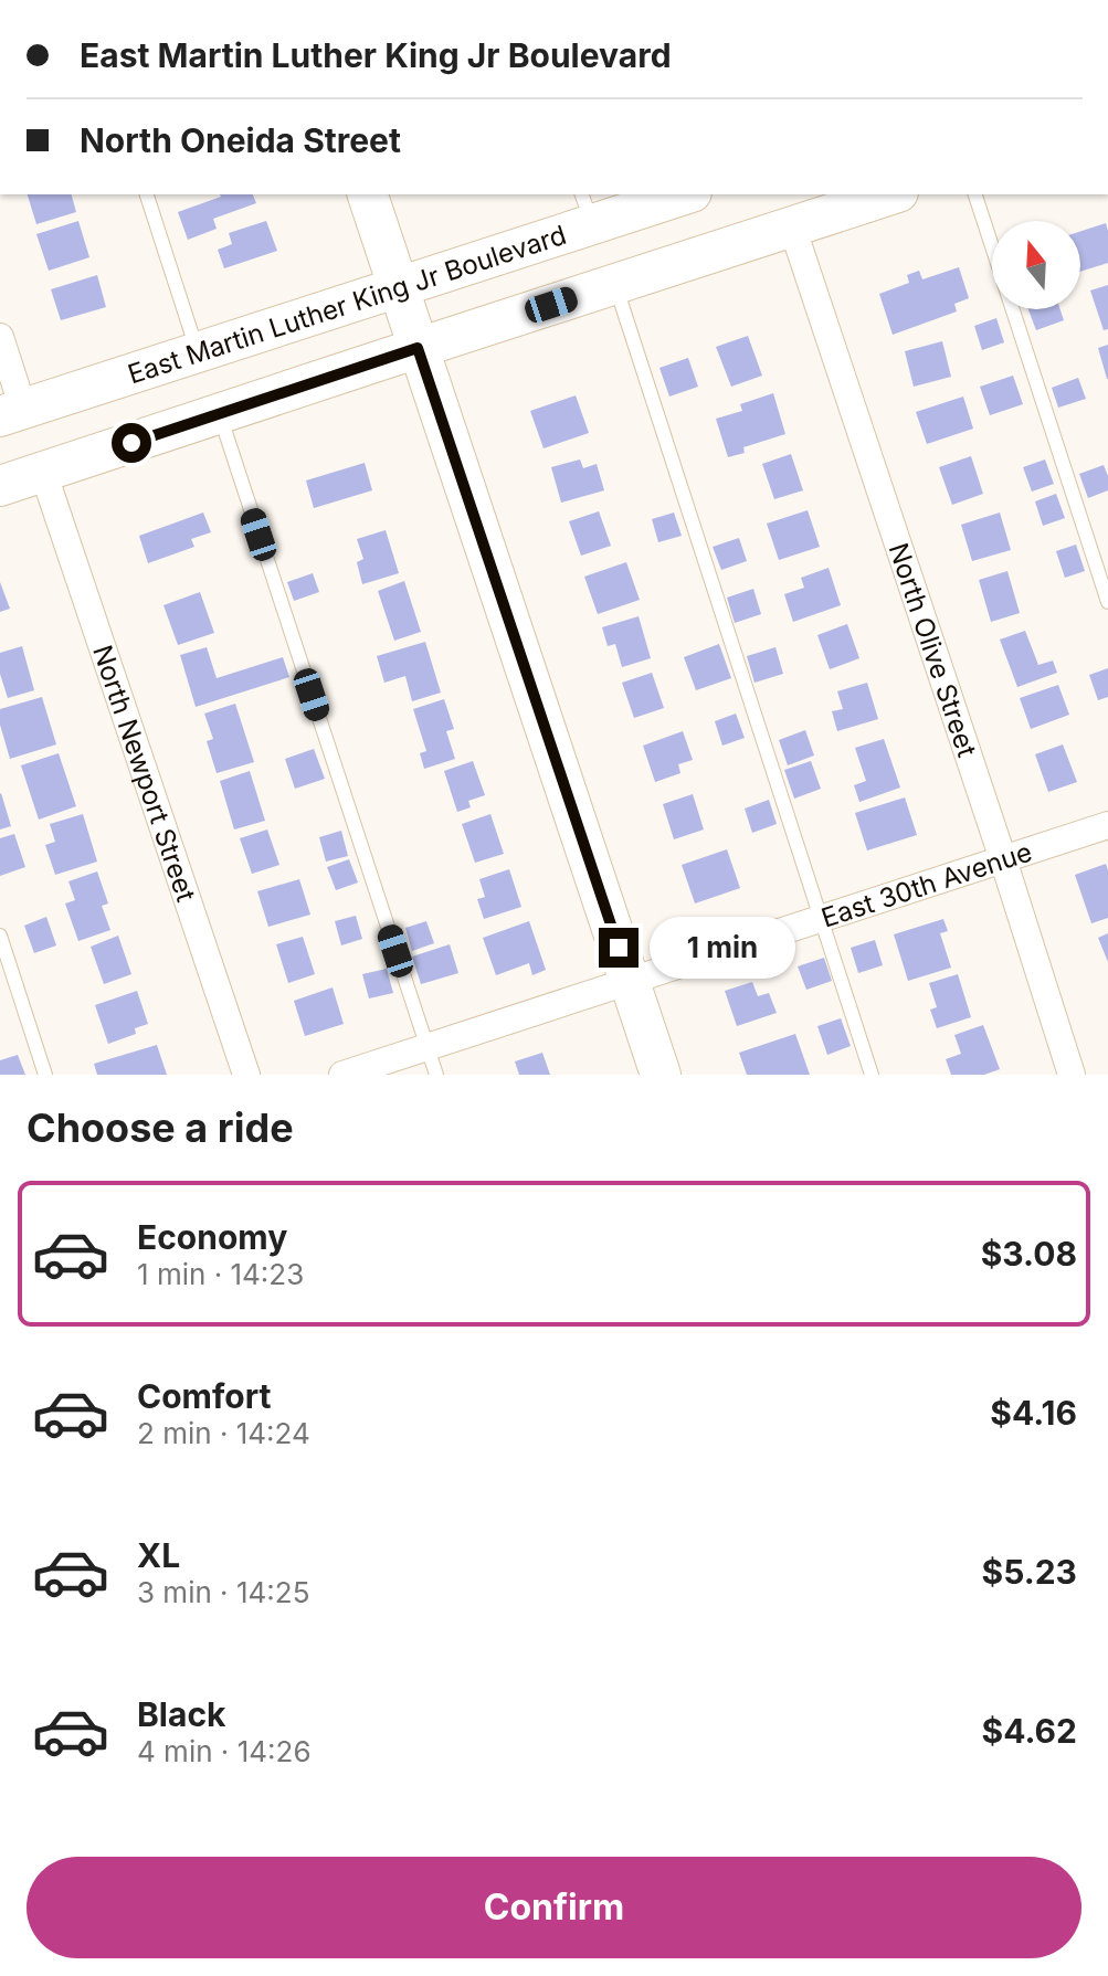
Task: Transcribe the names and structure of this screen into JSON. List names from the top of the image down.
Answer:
{
  "streets": {
    "main road": ["East Martin Luther King Jr Boulevard"],
    "street": ["North Olive Street", "North Newport Street", "East 30th Avenue"]
  },
  "crossings": [
    ["North Olive Street", "East 30th Avenue"]
  ],
  "north": "top",
  "page": {
    "banner": ["East Martin Luther King Jr Boulevard", "North Oneida Street"],
    "bubble": "1 min",
    "heading": "Choose a ride",
    "list": [
      {
        "name": "Economy",
        "note": "1 min · 14:23",
        "value": "$3.08"
      },
      {
        "name": "Comfort",
        "note": "2 min · 14:24",
        "value": "$4.16"
      },
      {
        "name": "XL",
        "note": "3 min · 14:25",
        "value": "$5.23"
      },
      {
        "name": "Black",
        "note": "4 min · 14:26",
        "value": "$4.62"
      }
    ],
    "buttons": "Confirm"
  }
}
